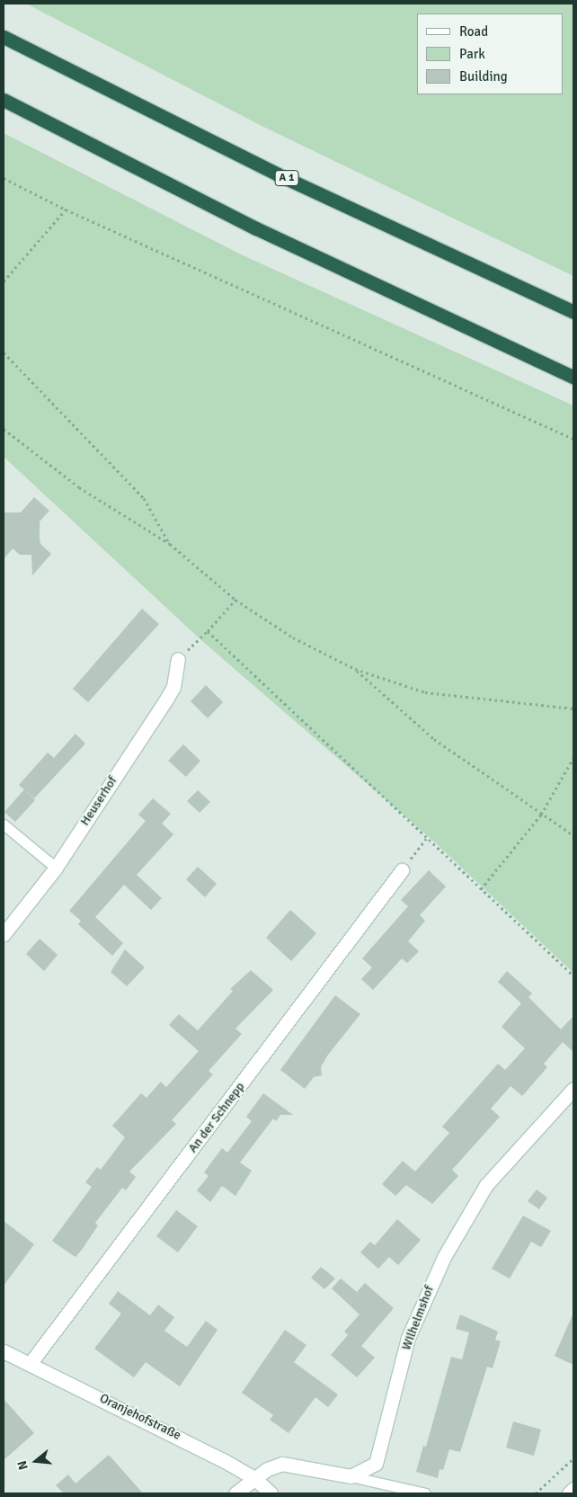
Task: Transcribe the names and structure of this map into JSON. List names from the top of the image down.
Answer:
{
  "streets": {
    "highway": ["A 1"],
    "street": [
      "Heuserhof",
      "An der Schnepp",
      "Wilhelmshof",
      "Oranjehofstraße"
    ]
  },
  "crossings": [
    ["An der Schnepp", "Oranjehofstraße"]
  ],
  "legend": ["Road", "Park", "Building"],
  "north": "left"
}
